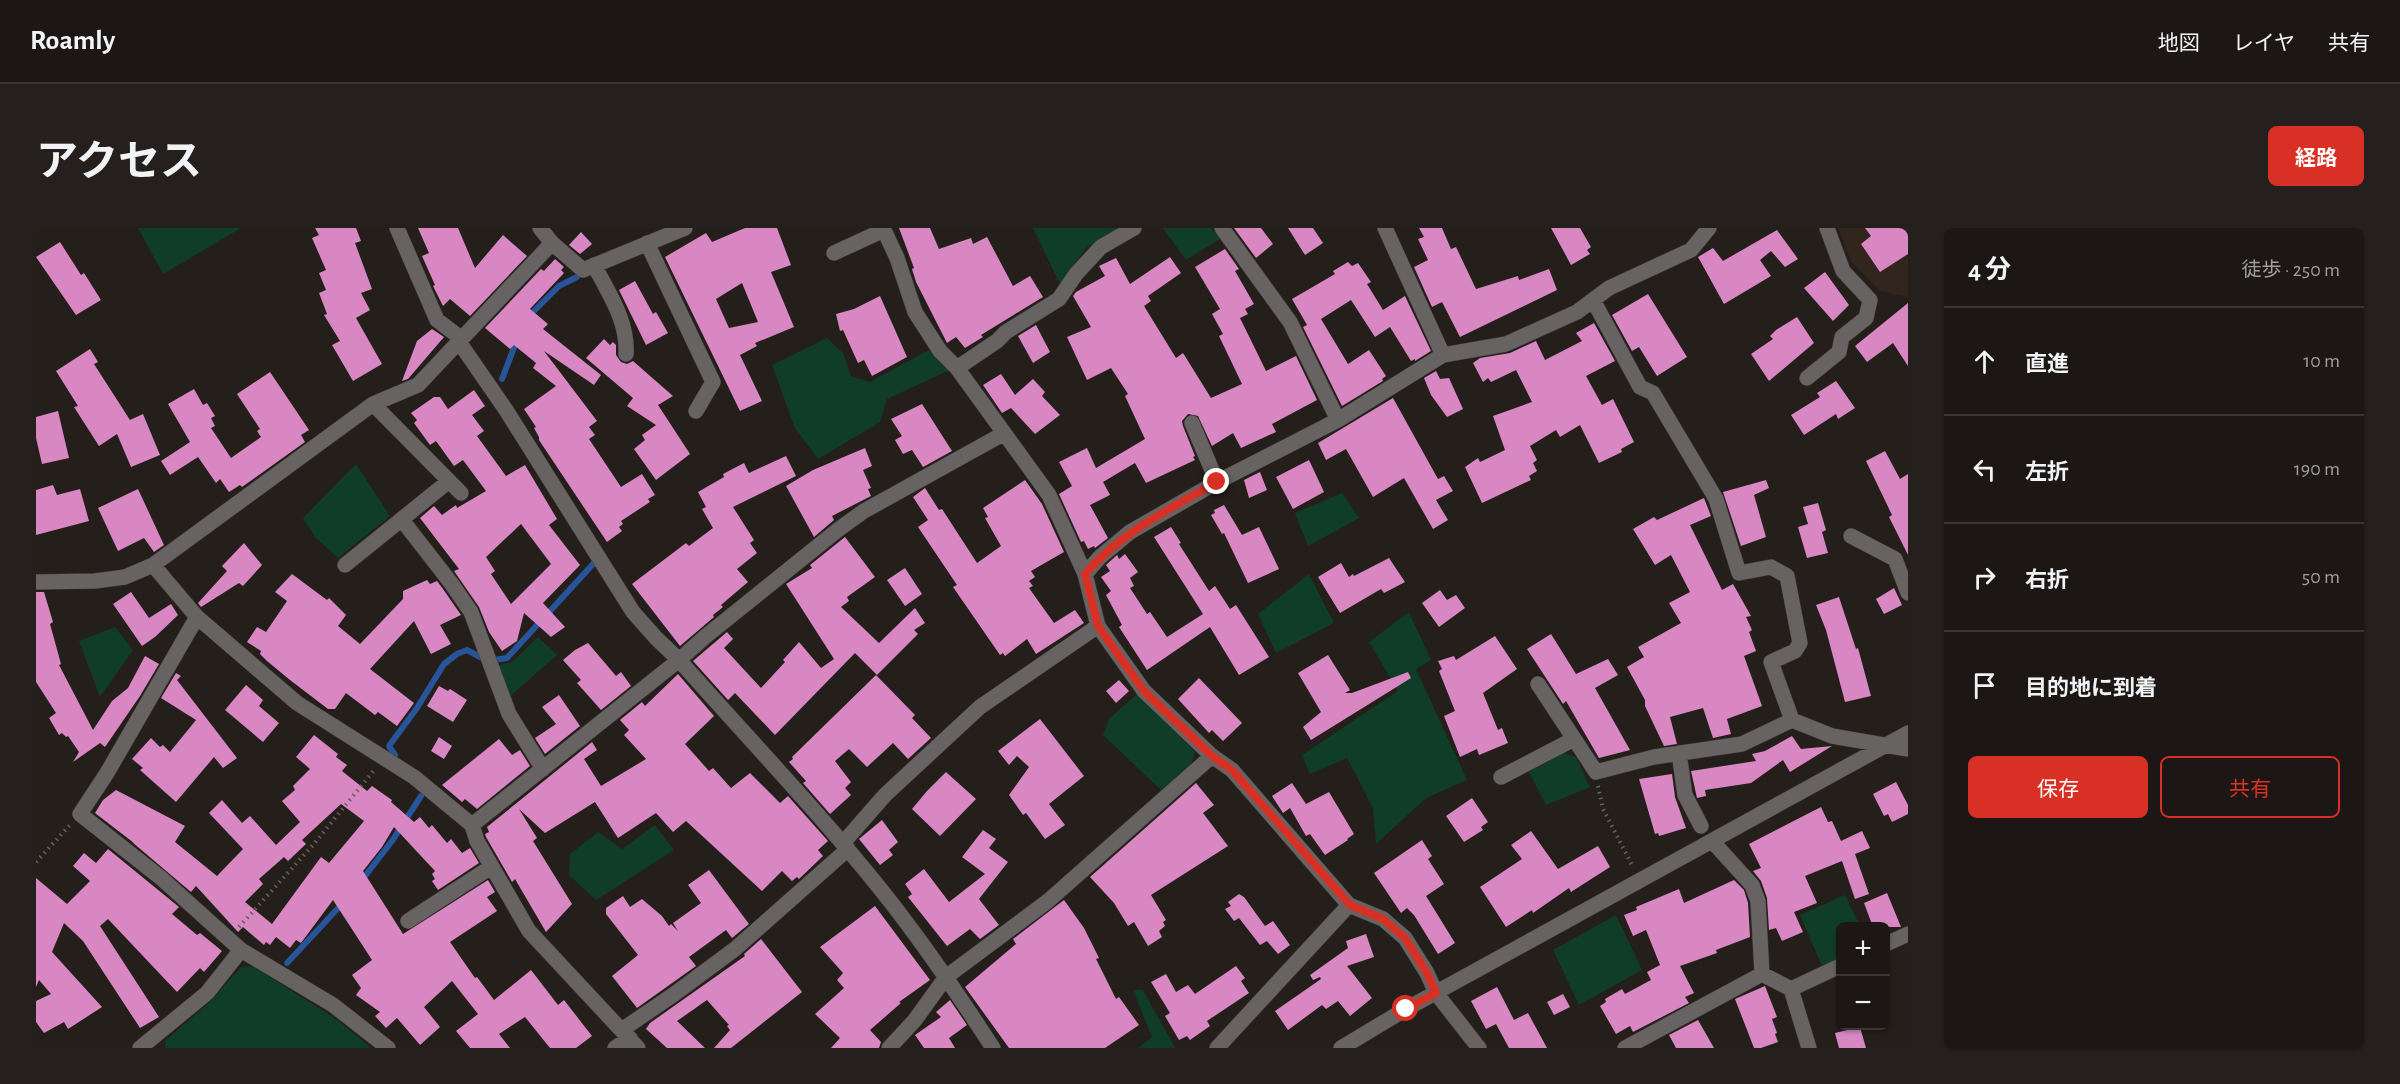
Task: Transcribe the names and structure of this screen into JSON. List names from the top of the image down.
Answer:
{
  "page": {
    "header": "Roamly",
    "nav": ["地図", "レイヤ", "共有"],
    "title": "アクセス",
    "buttons": [
      "経路",
      ["保存", "共有"]
    ],
    "heading": ["4 分", "徒歩 · 250 m"],
    "list": [
      ["直進", "10 m"],
      ["左折", "190 m"],
      ["右折", "50 m"],
      "目的地に到着"
    ],
    "map_buttons": ["+", "−"]
  }
}
